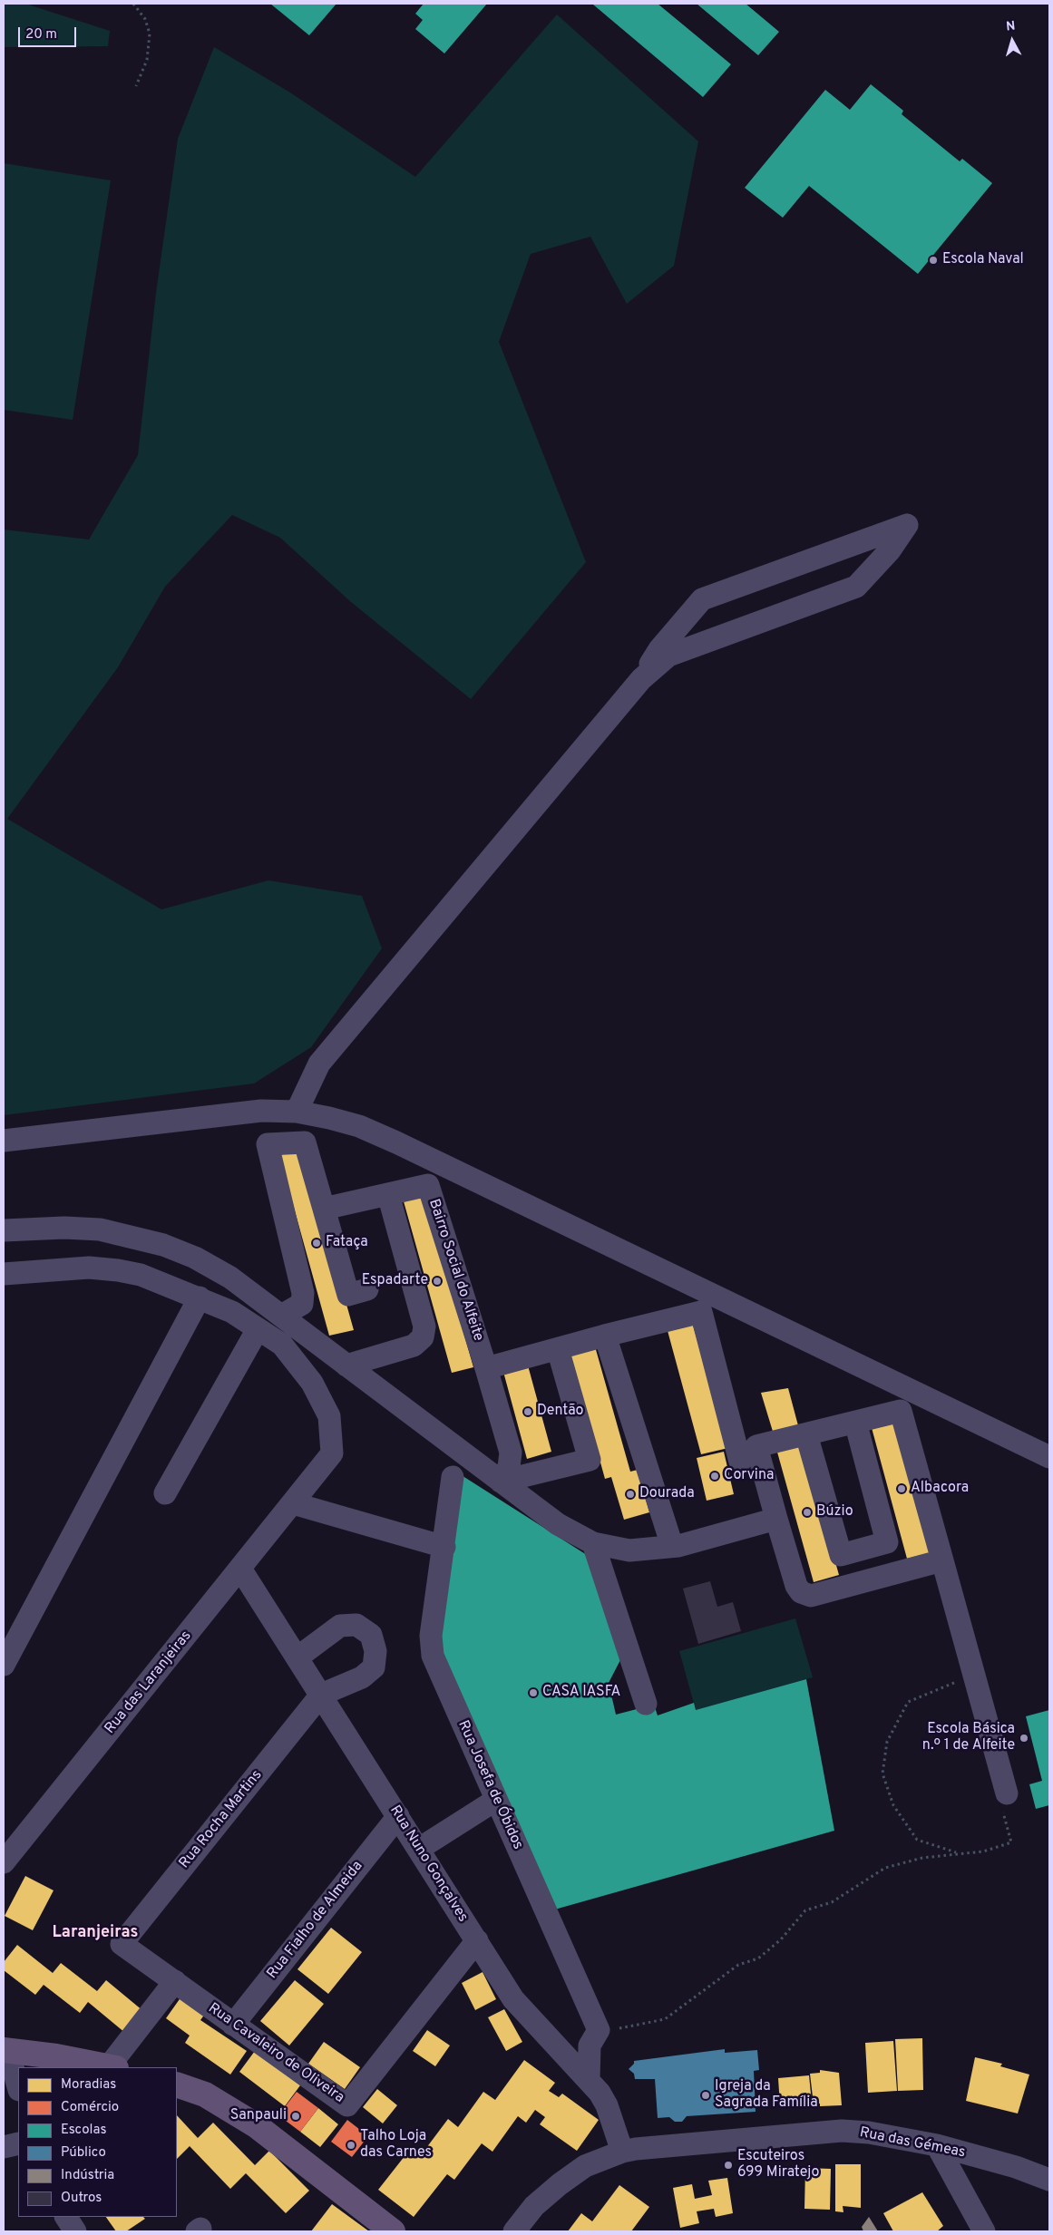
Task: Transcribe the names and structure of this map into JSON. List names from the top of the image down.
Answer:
{
  "streets": {
    "street": [
      "Bairro Social do Alfeite",
      "Rua das Laranjeiras",
      "Rua Josefa de Óbidos",
      "Rua Rocha Martins",
      "Rua Nuno Gonçalves",
      "Rua Fialho de Almeida",
      "Rua Cavaleiro de Oliveira",
      "Rua das Gémeas"
    ]
  },
  "crossings": [
    ["Rua das Laranjeiras", "Rua Nuno Gonçalves"],
    ["Rua Rocha Martins", "Rua Nuno Gonçalves"],
    ["Rua Rocha Martins", "Rua Cavaleiro de Oliveira"],
    ["Rua Nuno Gonçalves", "Rua Fialho de Almeida"],
    ["Rua Nuno Gonçalves", "Rua Cavaleiro de Oliveira"],
    ["Rua Nuno Gonçalves", "Rua das Gémeas"],
    ["Rua Fialho de Almeida", "Rua Cavaleiro de Oliveira"]
  ],
  "districts": ["Laranjeiras"],
  "places": [
    "Escola Naval",
    "Fataça",
    "Espadarte",
    "Dentão",
    "Corvina",
    "Albacora",
    "Dourada",
    "Búzio",
    "CASA IASFA",
    "Escola Básica n.º 1 de Alfeite",
    "Igreja da Sagrada Família",
    "Sanpauli",
    "Talho Loja das Carnes",
    "Escuteiros 699 Miratejo"
  ],
  "legend": [
    "Moradias",
    "Comércio",
    "Escolas",
    "Público",
    "Indústria",
    "Outros"
  ],
  "scale_bar": "20 m",
  "north": "top"
}
